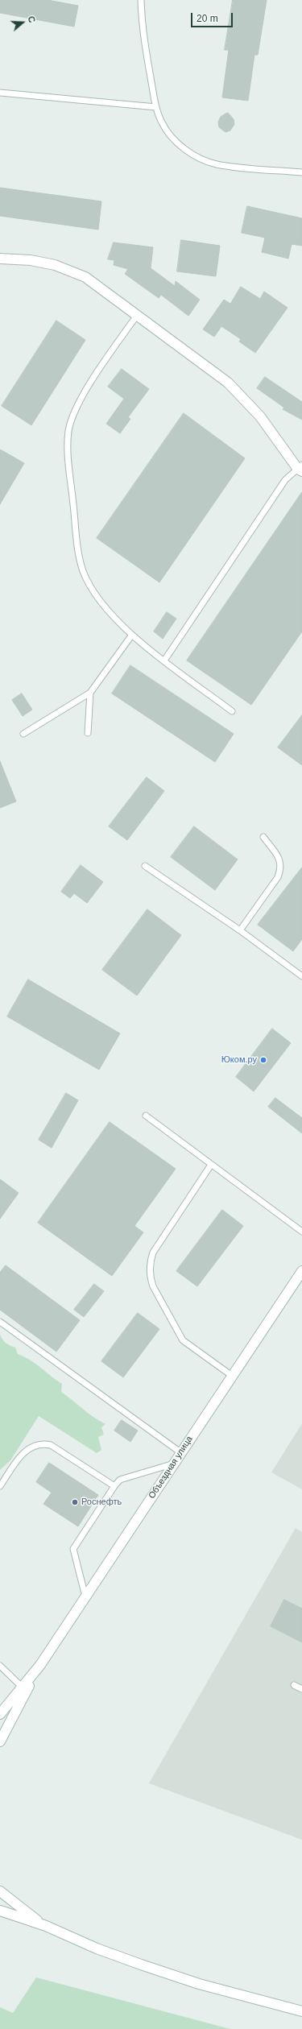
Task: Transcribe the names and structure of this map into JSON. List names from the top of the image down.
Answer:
{
  "streets": {
    "street": ["Объездная улица"]
  },
  "places": ["Юком.ру", "Роснефть"],
  "scale_bar": "20 m",
  "north": "right"
}
